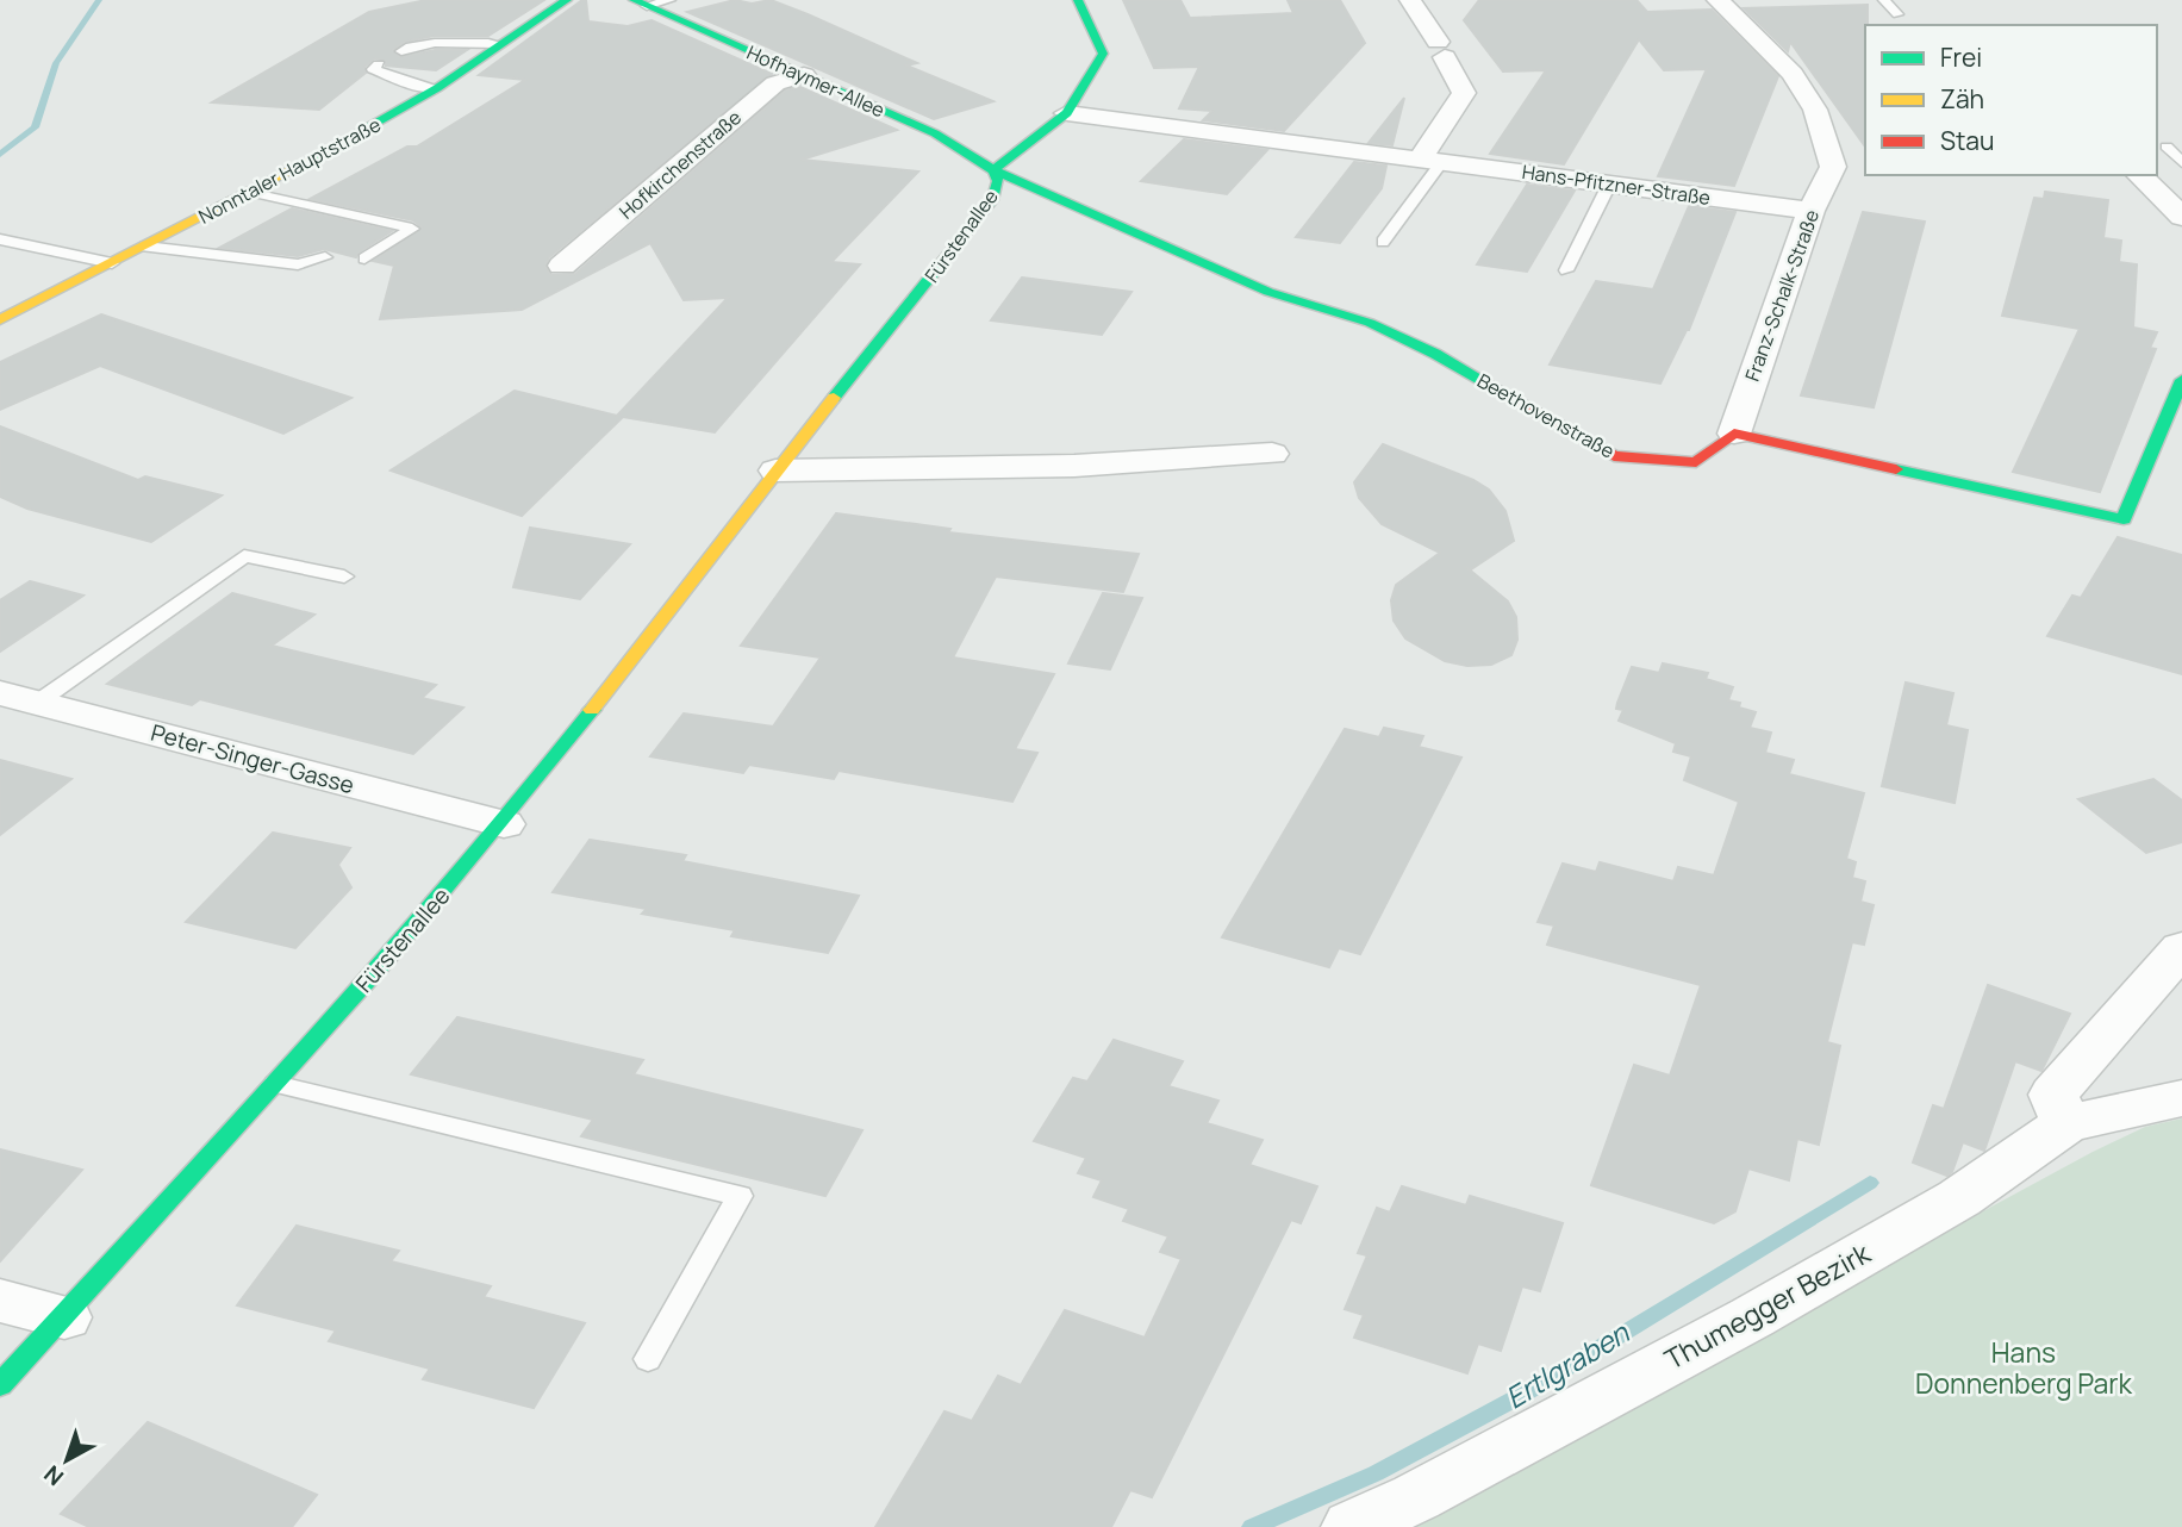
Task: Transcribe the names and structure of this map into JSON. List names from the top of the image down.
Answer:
{
  "streets": {
    "street": [
      "Hofhaymer-Allee",
      "Hofkirchenstraße",
      "Nonntaler Hauptstraße",
      "Hans-Pfitzner-Straße",
      "Fürstenallee",
      "Franz-Schalk-Straße",
      "Beethovenstraße",
      "Peter-Singer-Gasse",
      "Thumegger Bezirk"
    ]
  },
  "crossings": [
    ["Hofhaymer-Allee", "Hofkirchenstraße"],
    ["Hofhaymer-Allee", "Fürstenallee"],
    ["Hofhaymer-Allee", "Beethovenstraße"],
    ["Hans-Pfitzner-Straße", "Fürstenallee"],
    ["Hans-Pfitzner-Straße", "Franz-Schalk-Straße"],
    ["Fürstenallee", "Beethovenstraße"],
    ["Fürstenallee", "Peter-Singer-Gasse"],
    ["Franz-Schalk-Straße", "Beethovenstraße"]
  ],
  "water": ["Ertlgraben"],
  "parks": ["Hans Donnenberg Park"],
  "legend": ["Frei", "Zäh", "Stau"],
  "north": "bottom left"
}
